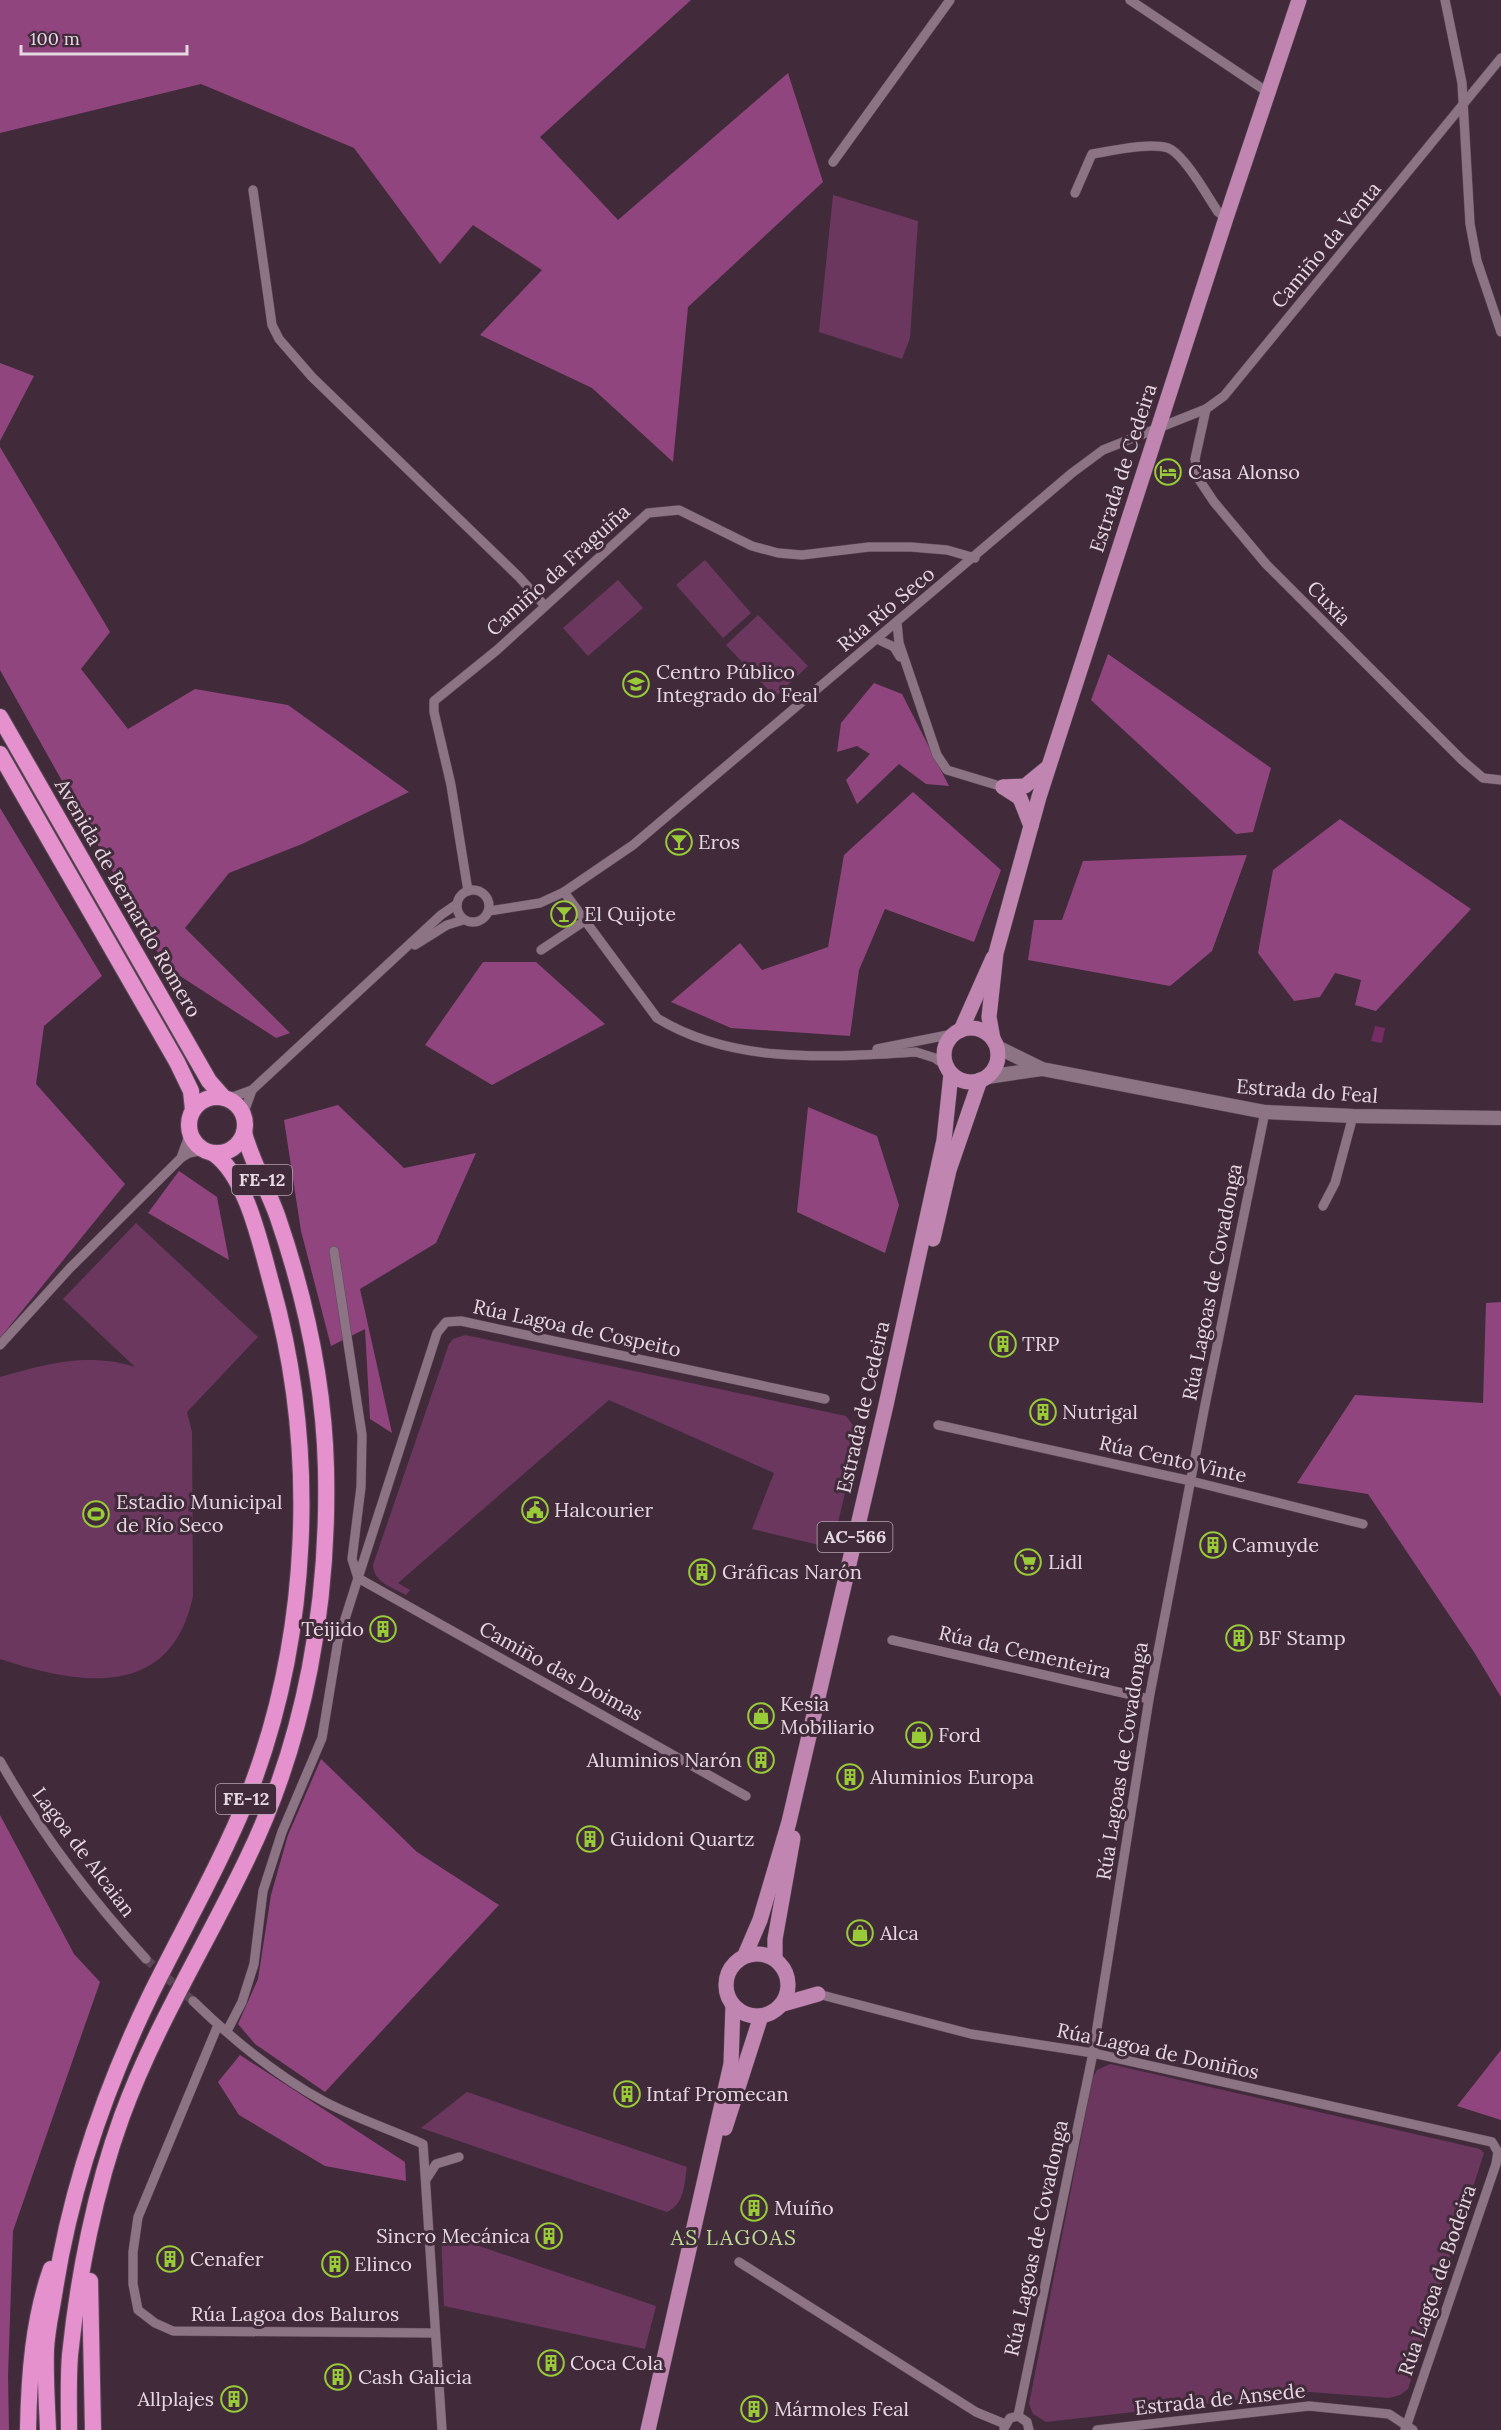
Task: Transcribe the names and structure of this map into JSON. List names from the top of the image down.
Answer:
{
  "streets": {
    "highway": ["Avenida de Bernardo Romero", "FE-12"],
    "main road": ["Estrada de Cedeira", "Estrada do Feal", "AC-566"],
    "street": [
      "Camiño da Venta",
      "Camiño da Fraguiña",
      "Cuxia",
      "Rúa Río Seco",
      "Rúa Lagoas de Covadonga",
      "Rúa Lagoa de Cospeito",
      "Rúa Cento Vinte",
      "Rúa da Cementeira",
      "Camiño das Doimas",
      "Lagoa de Alcaian",
      "Rúa Lagoa de Doniños",
      "Rúa Lagoa de Bodeira",
      "Rúa Lagoa dos Baluros",
      "Estrada de Ansede"
    ]
  },
  "crossings": [
    ["Camiño da Venta", "Estrada de Cedeira"],
    ["Camiño da Venta", "Cuxia"],
    ["Camiño da Venta", "Rúa Río Seco"],
    ["Estrada de Cedeira", "Rúa Río Seco"],
    ["Estrada de Cedeira", "Estrada do Feal"],
    ["Estrada de Cedeira", "AC-566"],
    ["Camiño da Fraguiña", "Rúa Río Seco"],
    ["Avenida de Bernardo Romero", "FE-12"],
    ["Estrada do Feal", "Rúa Lagoas de Covadonga"],
    ["Rúa Lagoas de Covadonga", "Rúa Cento Vinte"],
    ["Rúa Lagoas de Covadonga", "Rúa da Cementeira"],
    ["Rúa Lagoas de Covadonga", "Rúa Lagoa de Doniños"],
    ["Rúa Lagoa de Cospeito", "Camiño das Doimas"],
    ["Rúa Lagoa de Doniños", "Rúa Lagoa de Bodeira"],
    ["Rúa Lagoa de Bodeira", "Estrada de Ansede"]
  ],
  "districts": ["AS LAGOAS"],
  "places": {
    "hotel": ["Casa Alonso"],
    "school or university": ["Centro Público Integrado do Feal"],
    "bar": ["Eros", "El Quijote"],
    "building": [
      "TRP",
      "Nutrigal",
      "Camuyde",
      "Gráficas Narón",
      "Teijido",
      "BF Stamp",
      "Aluminios Narón",
      "Aluminios Europa",
      "Guidoni Quartz",
      "Intaf Promecan",
      "Muíño",
      "Sincro Mecánica",
      "Cenafer",
      "Elinco",
      "Coca Cola",
      "Cash Galicia",
      "Allplajes",
      "Mármoles Feal"
    ],
    "public building": ["Halcourier"],
    "sports": ["Estadio Municipal de Río Seco"],
    "supermarket": ["Lidl"],
    "shop": ["Kesia Mobiliario", "Ford", "Alca"]
  },
  "scale_bar": "100 m"
}
